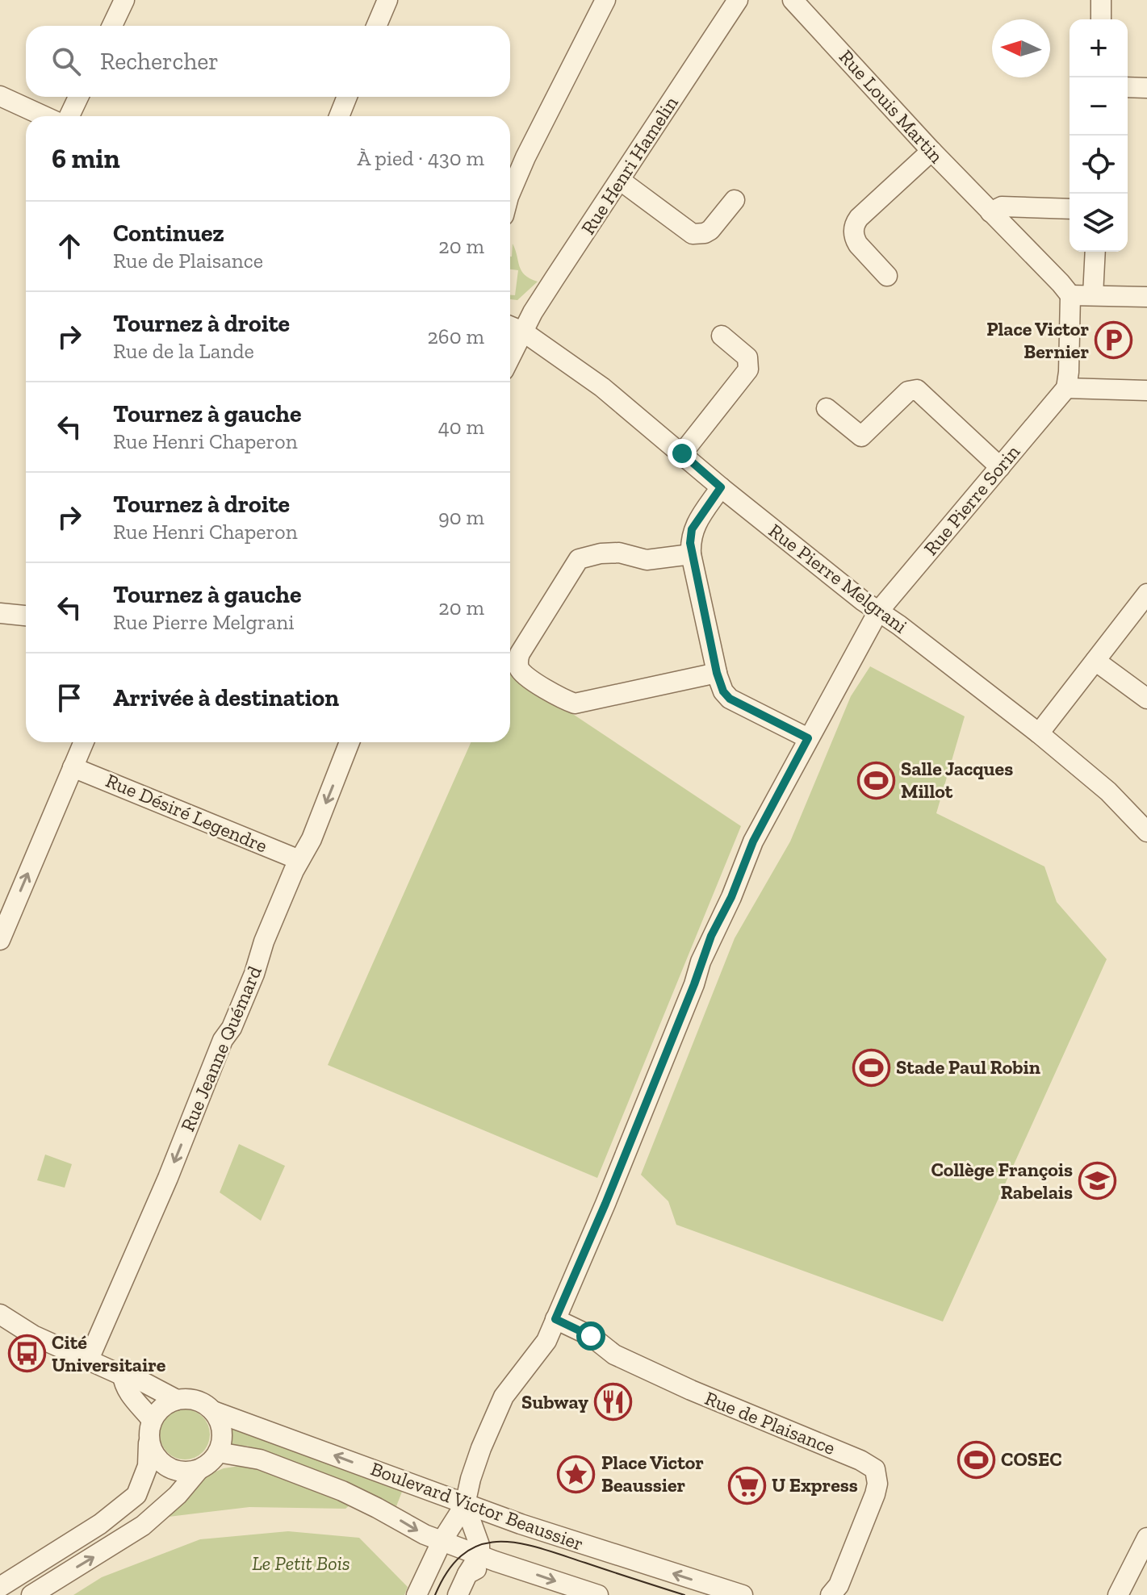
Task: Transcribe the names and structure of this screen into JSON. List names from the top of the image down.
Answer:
{
  "streets": {
    "street": [
      "Rue Louis Martin",
      "Rue Henri Hamelin",
      "Rue Pierre Sorin",
      "Rue Pierre Melgrani",
      "Rue Désiré Legendre",
      "Rue Jeanne Quémard",
      "Rue de Plaisance",
      "Boulevard Victor Beaussier"
    ]
  },
  "crossings": [
    ["Rue Henri Hamelin", "Rue Pierre Melgrani"],
    ["Rue Pierre Sorin", "Rue Pierre Melgrani"],
    ["Rue Pierre Sorin", "Rue de Plaisance"],
    ["Rue Pierre Sorin", "Boulevard Victor Beaussier"],
    ["Rue Désiré Legendre", "Rue Jeanne Quémard"]
  ],
  "one_way": ["Rue Jeanne Quémard"],
  "parks": ["Le Petit Bois"],
  "places": {
    "parking": ["Place Victor Bernier"],
    "sports": ["Salle Jacques Millot", "Stade Paul Robin", "COSEC"],
    "school or university": ["Collège François Rabelais"],
    "bus stop": ["Cité Universitaire"],
    "restaurant": ["Subway"],
    "place": ["Place Victor Beaussier"],
    "supermarket": ["U Express"]
  },
  "north": "left",
  "page": {
    "map_buttons": ["+", "−"],
    "search": "Rechercher",
    "heading": ["6 min", "À pied · 430 m"],
    "list": [
      ["Continuez", "Rue de Plaisance", "20 m"],
      ["Tournez à droite", "Rue de la Lande", "260 m"],
      ["Tournez à gauche", "Rue Henri Chaperon", "40 m"],
      ["Tournez à droite", "Rue Henri Chaperon", "90 m"],
      ["Tournez à gauche", "Rue Pierre Melgrani", "20 m"],
      "Arrivée à destination"
    ]
  }
}
